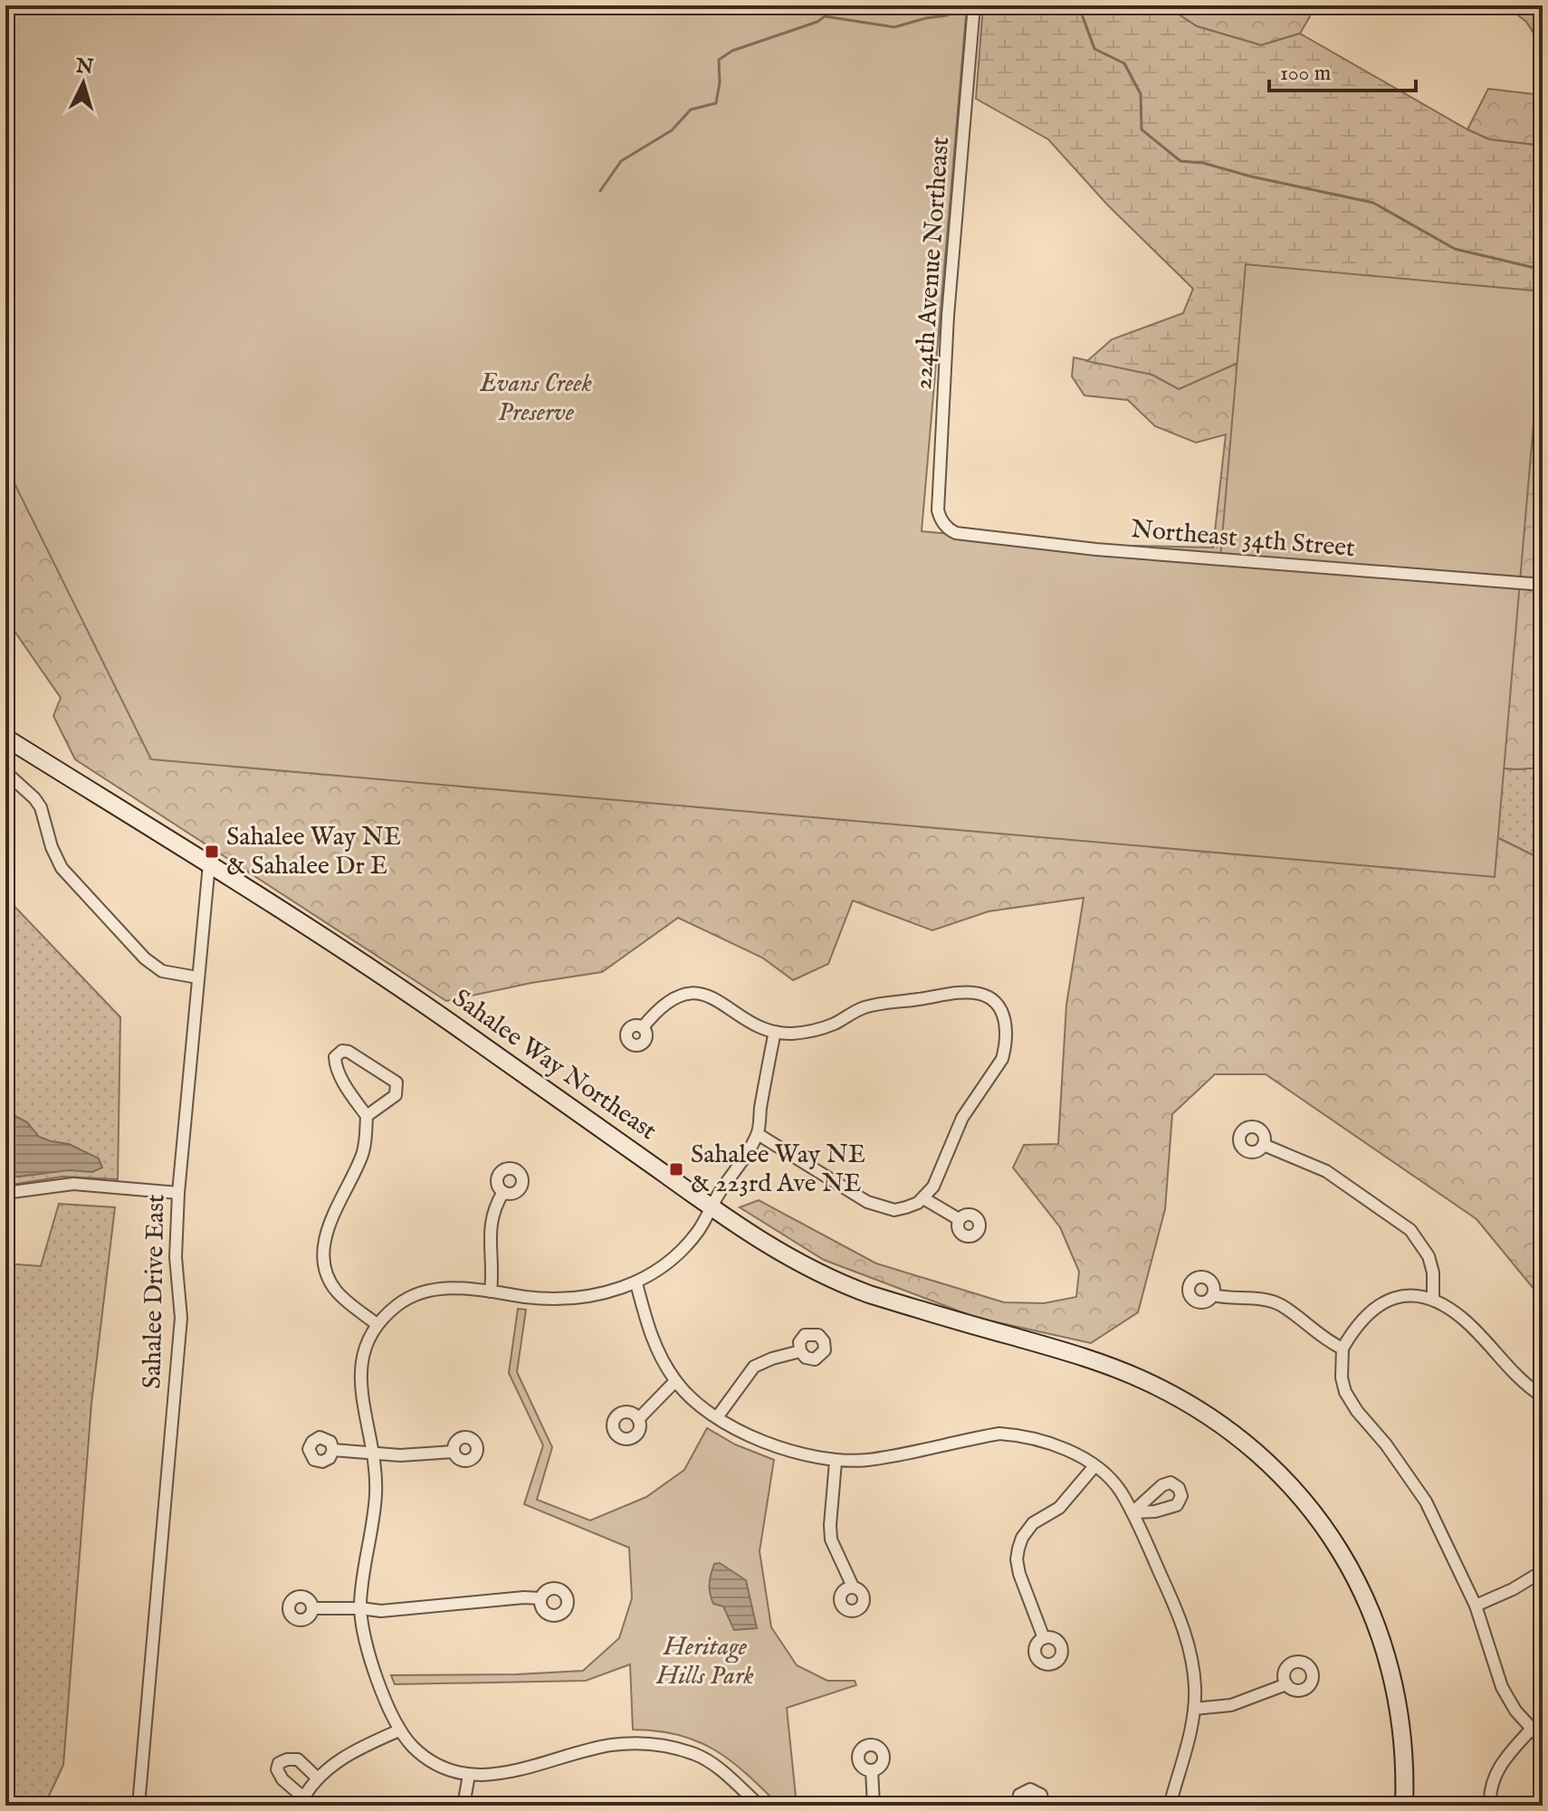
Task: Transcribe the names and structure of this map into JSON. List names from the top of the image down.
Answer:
{
  "streets": {
    "main road": ["Sahalee Way Northeast"],
    "street": ["224th Avenue Northeast", "Northeast 34th Street", "Sahalee Drive East"]
  },
  "crossings": [
    ["224th Avenue Northeast", "Northeast 34th Street"],
    ["Sahalee Way Northeast", "Sahalee Drive East"]
  ],
  "parks": ["Evans Creek Preserve", "Heritage Hills Park"],
  "places": {
    "transit": ["Sahalee Way NE & Sahalee Dr E", "Sahalee Way NE & 223rd Ave NE"]
  },
  "scale_bar": "100 m",
  "north": "top"
}
